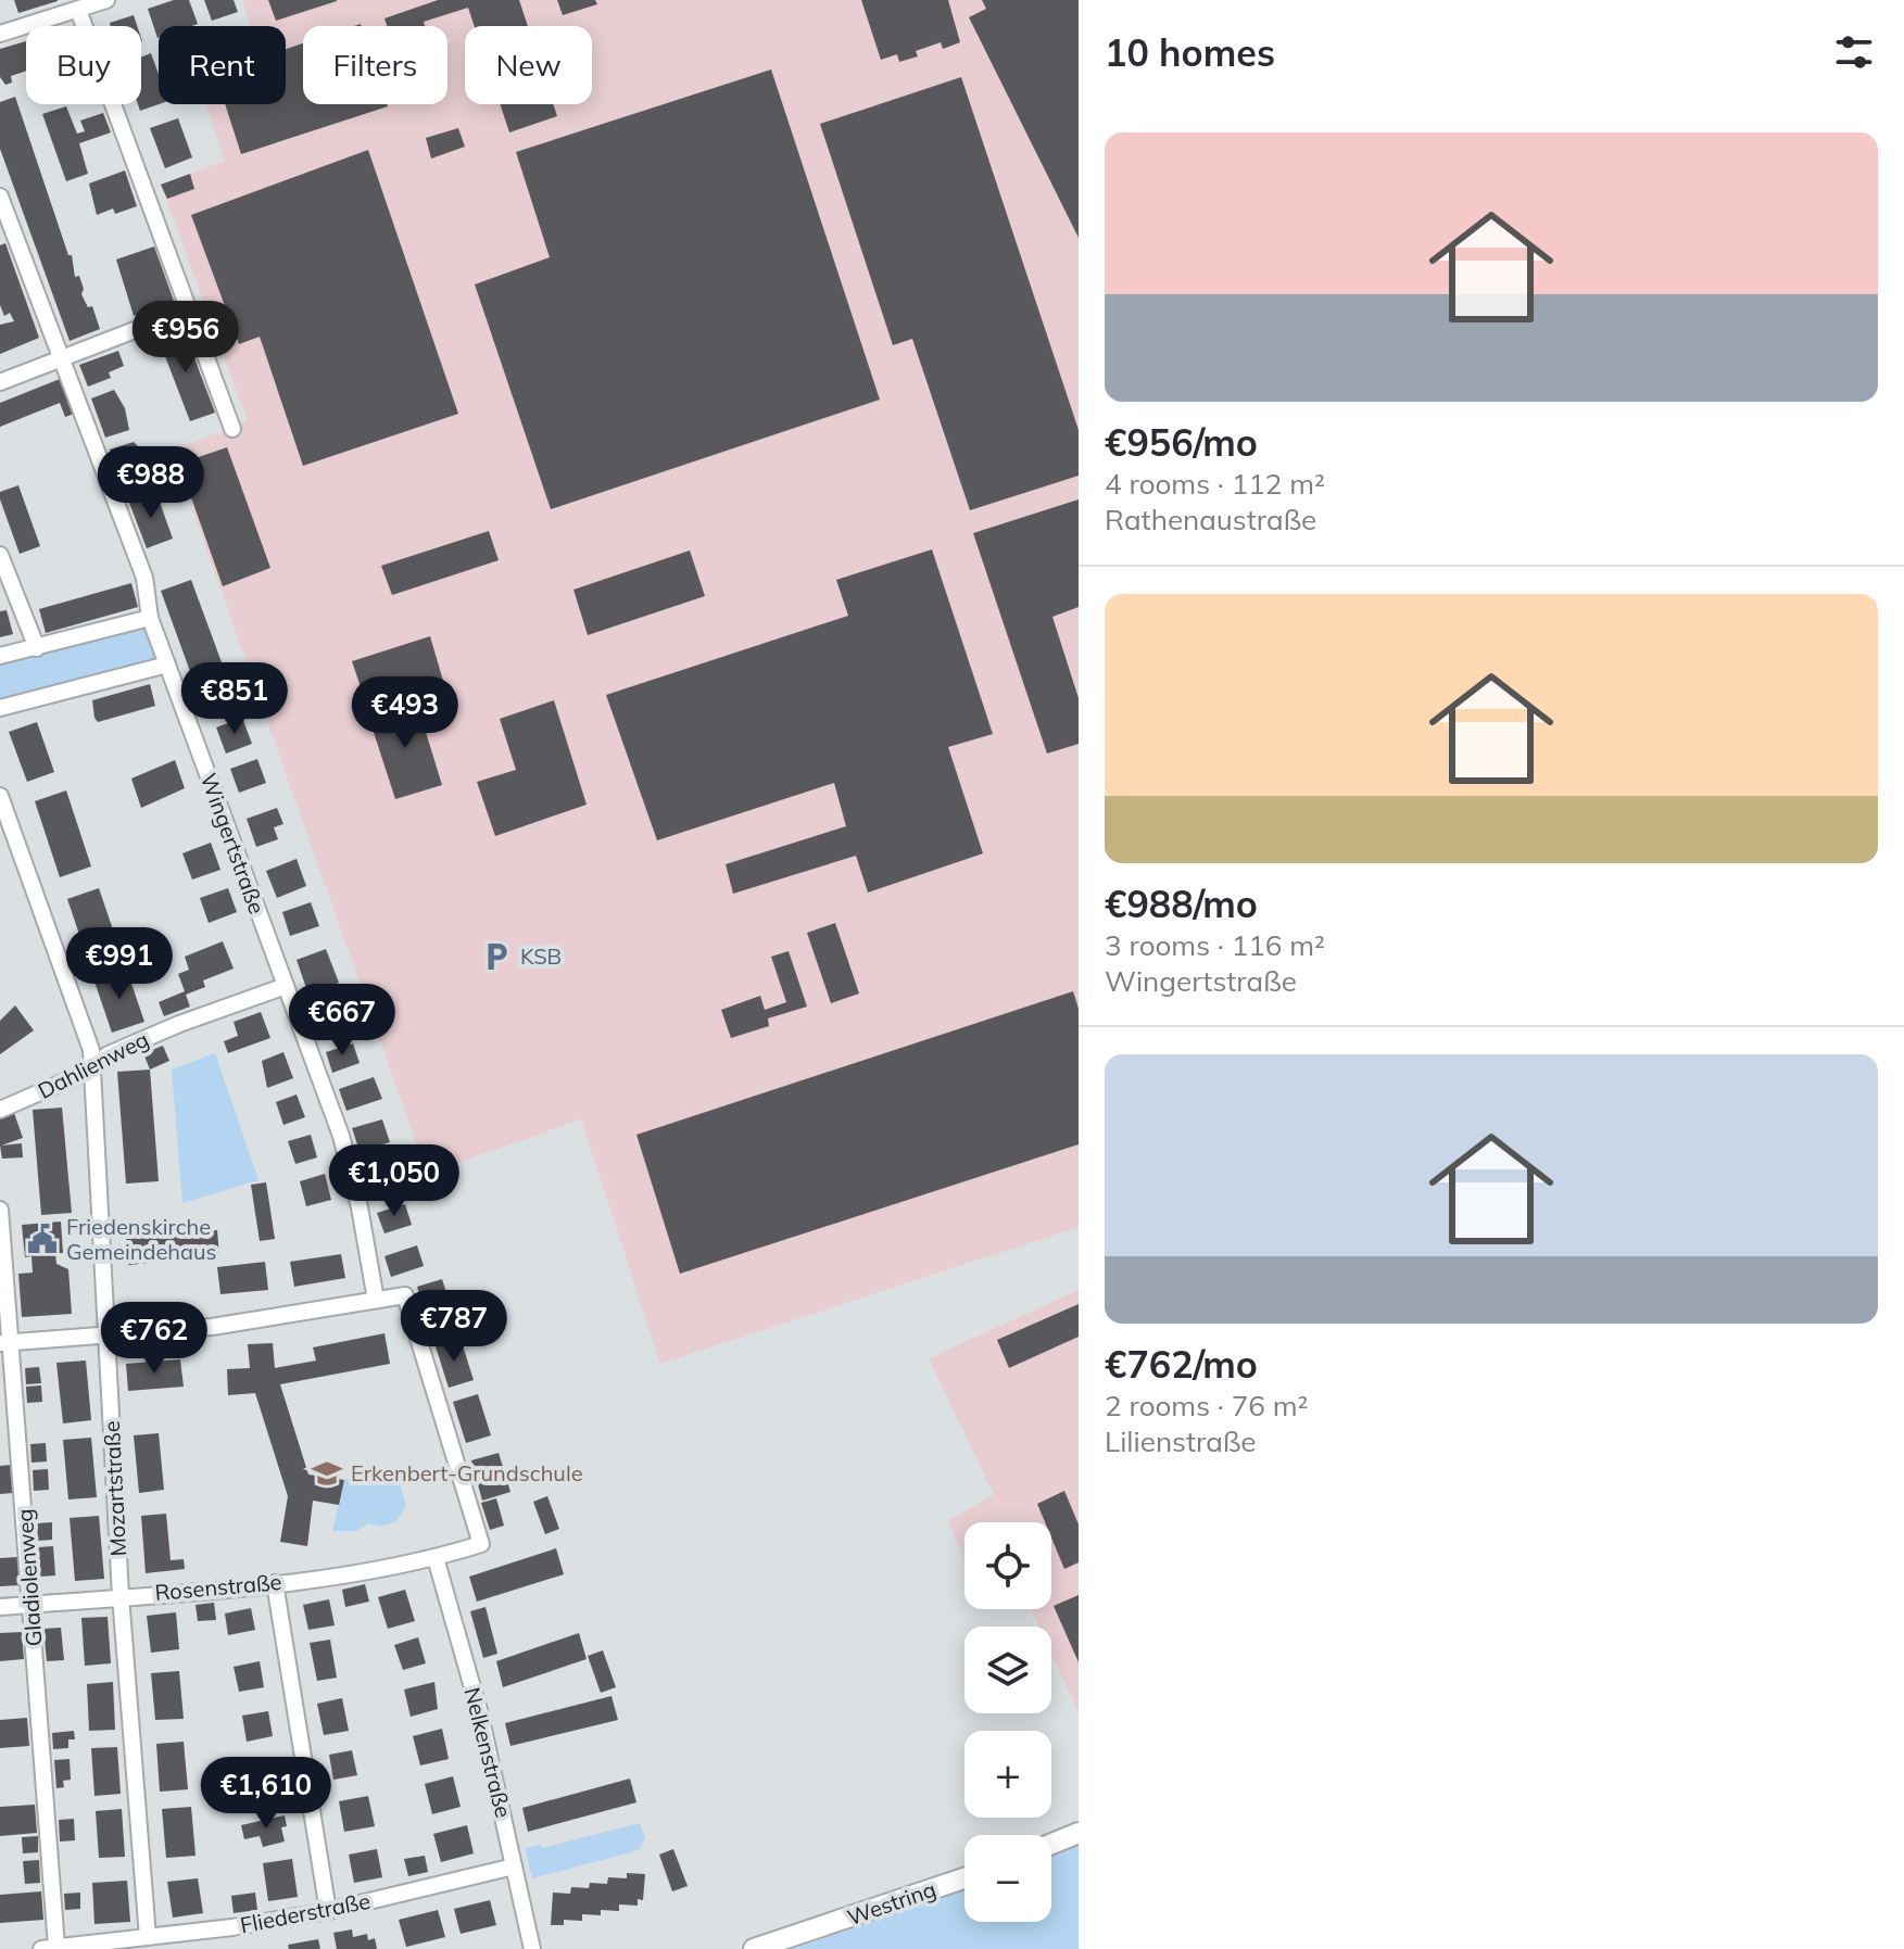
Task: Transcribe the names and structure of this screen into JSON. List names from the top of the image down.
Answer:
{
  "streets": {
    "street": [
      "Wingertstraße",
      "Dahlienweg",
      "Mozartstraße",
      "Gladiolenweg",
      "Rosenstraße",
      "Nelkenstraße",
      "Westring",
      "Fliederstraße"
    ]
  },
  "crossings": [
    ["Wingertstraße", "Dahlienweg"],
    ["Wingertstraße", "Rosenstraße"],
    ["Dahlienweg", "Mozartstraße"],
    ["Mozartstraße", "Rosenstraße"],
    ["Mozartstraße", "Fliederstraße"],
    ["Gladiolenweg", "Rosenstraße"],
    ["Gladiolenweg", "Fliederstraße"],
    ["Rosenstraße", "Nelkenstraße"],
    ["Nelkenstraße", "Fliederstraße"]
  ],
  "places": {
    "parking": ["KSB"],
    "public building": ["Friedenskirche Gemeindehaus"],
    "school or university": ["Erkenbert-Grundschule"]
  },
  "page": {
    "heading": "10 homes",
    "chip": [
      "Buy",
      "Rent",
      "Filters",
      "New"
    ],
    "list": [
      {
        "name": "€956/mo",
        "note": "4 rooms · 112 m² · Rathenaustraße"
      },
      {
        "name": "€988/mo",
        "note": "3 rooms · 116 m² · Wingertstraße"
      },
      {
        "name": "€762/mo",
        "note": "2 rooms · 76 m² · Lilienstraße"
      }
    ],
    "price": [
      "€956",
      "€988",
      "€851",
      "€493",
      "€991",
      "€667",
      "€1,050",
      "€787",
      "€762",
      "€1,610"
    ],
    "map_buttons": ["+", "−"]
  }
}
